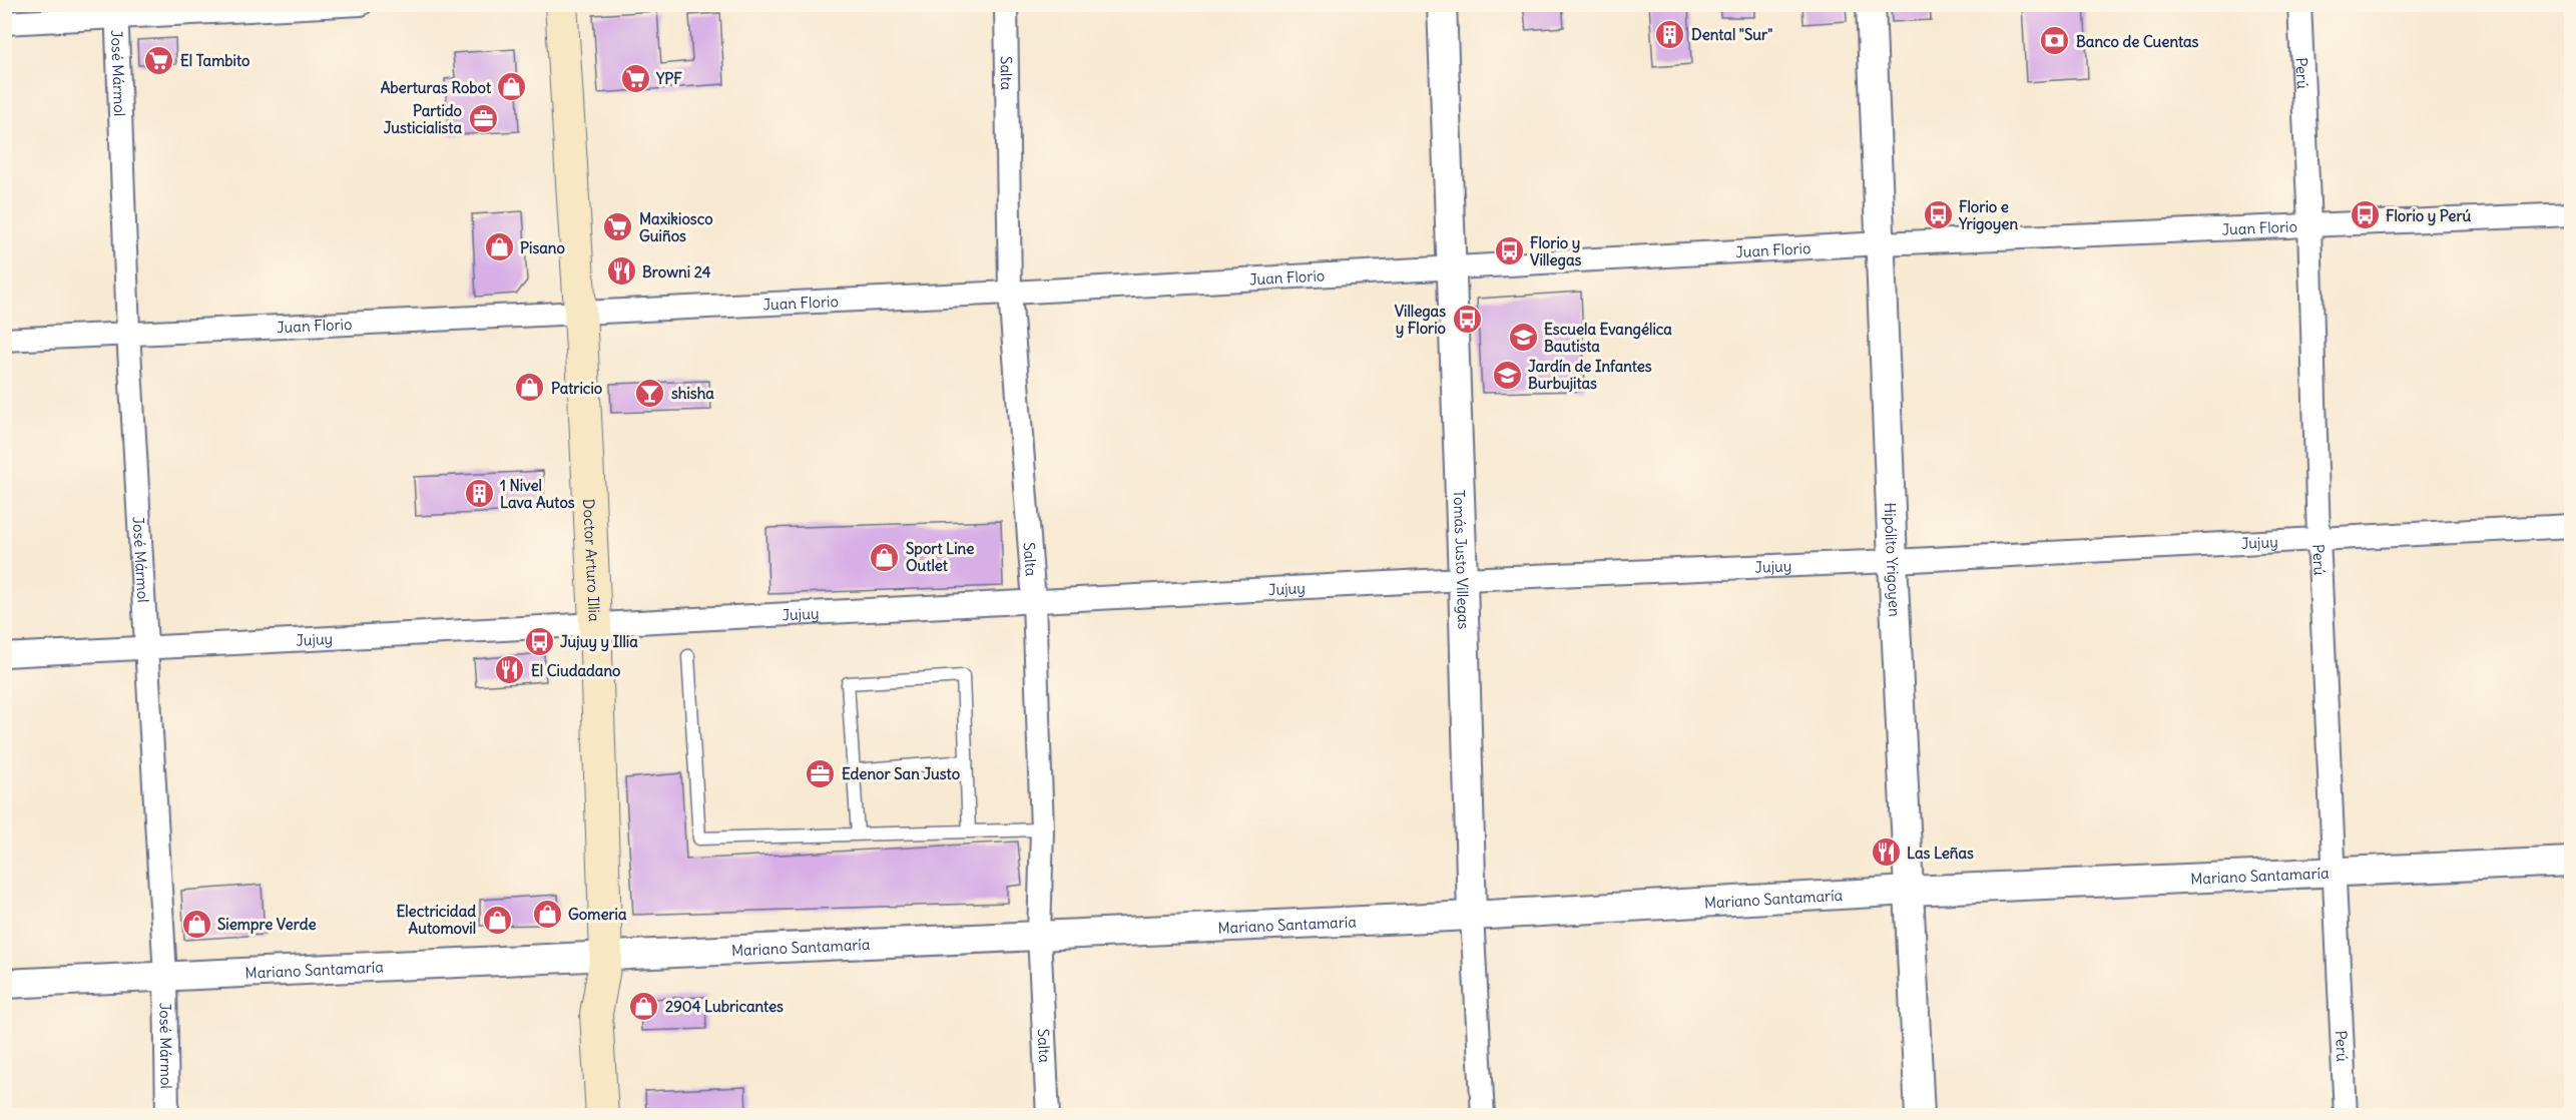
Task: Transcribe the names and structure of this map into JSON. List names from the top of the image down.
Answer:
{
  "streets": {
    "main road": ["Doctor Arturo Illia"],
    "street": [
      "Perú",
      "José Mármol",
      "Salta",
      "Juan Florio",
      "Jujuy",
      "Tomás Justo Villegas",
      "Hipólito Yrigoyen",
      "Mariano Santamaría"
    ]
  },
  "crossings": [
    ["Perú", "Juan Florio"],
    ["Perú", "Jujuy"],
    ["Perú", "Mariano Santamaría"],
    ["José Mármol", "Juan Florio"],
    ["José Mármol", "Jujuy"],
    ["José Mármol", "Mariano Santamaría"],
    ["Salta", "Juan Florio"],
    ["Salta", "Jujuy"],
    ["Salta", "Mariano Santamaría"],
    ["Juan Florio", "Doctor Arturo Illia"],
    ["Juan Florio", "Tomás Justo Villegas"],
    ["Juan Florio", "Hipólito Yrigoyen"],
    ["Jujuy", "Doctor Arturo Illia"],
    ["Jujuy", "Tomás Justo Villegas"],
    ["Jujuy", "Hipólito Yrigoyen"],
    ["Doctor Arturo Illia", "Mariano Santamaría"],
    ["Tomás Justo Villegas", "Mariano Santamaría"],
    ["Hipólito Yrigoyen", "Mariano Santamaría"]
  ],
  "places": {
    "building": ["Dental \"Sur\"", "1 Nivel Lava Autos"],
    "bank": ["Banco de Cuentas"],
    "supermarket": ["El Tambito", "YPF", "Maxikiosco Guiños"],
    "shop": [
      "Aberturas Robot",
      "Pisano",
      "Patricio",
      "Sport Line Outlet",
      "Gomeria",
      "Electricidad Automovil",
      "Siempre Verde",
      "2904 Lubricantes"
    ],
    "office": ["Partido Justicialista", "Edenor San Justo"],
    "bus stop": [
      "Florio e Yrigoyen",
      "Florio y Perú",
      "Florio y Villegas",
      "Villegas y Florio",
      "Jujuy y Illia"
    ],
    "restaurant": ["Browni 24", "El Ciudadano", "Las Leñas"],
    "school or university": ["Escuela Evangélica Bautista", "Jardín de Infantes Burbujitas"],
    "bar": ["shisha"]
  }
}
